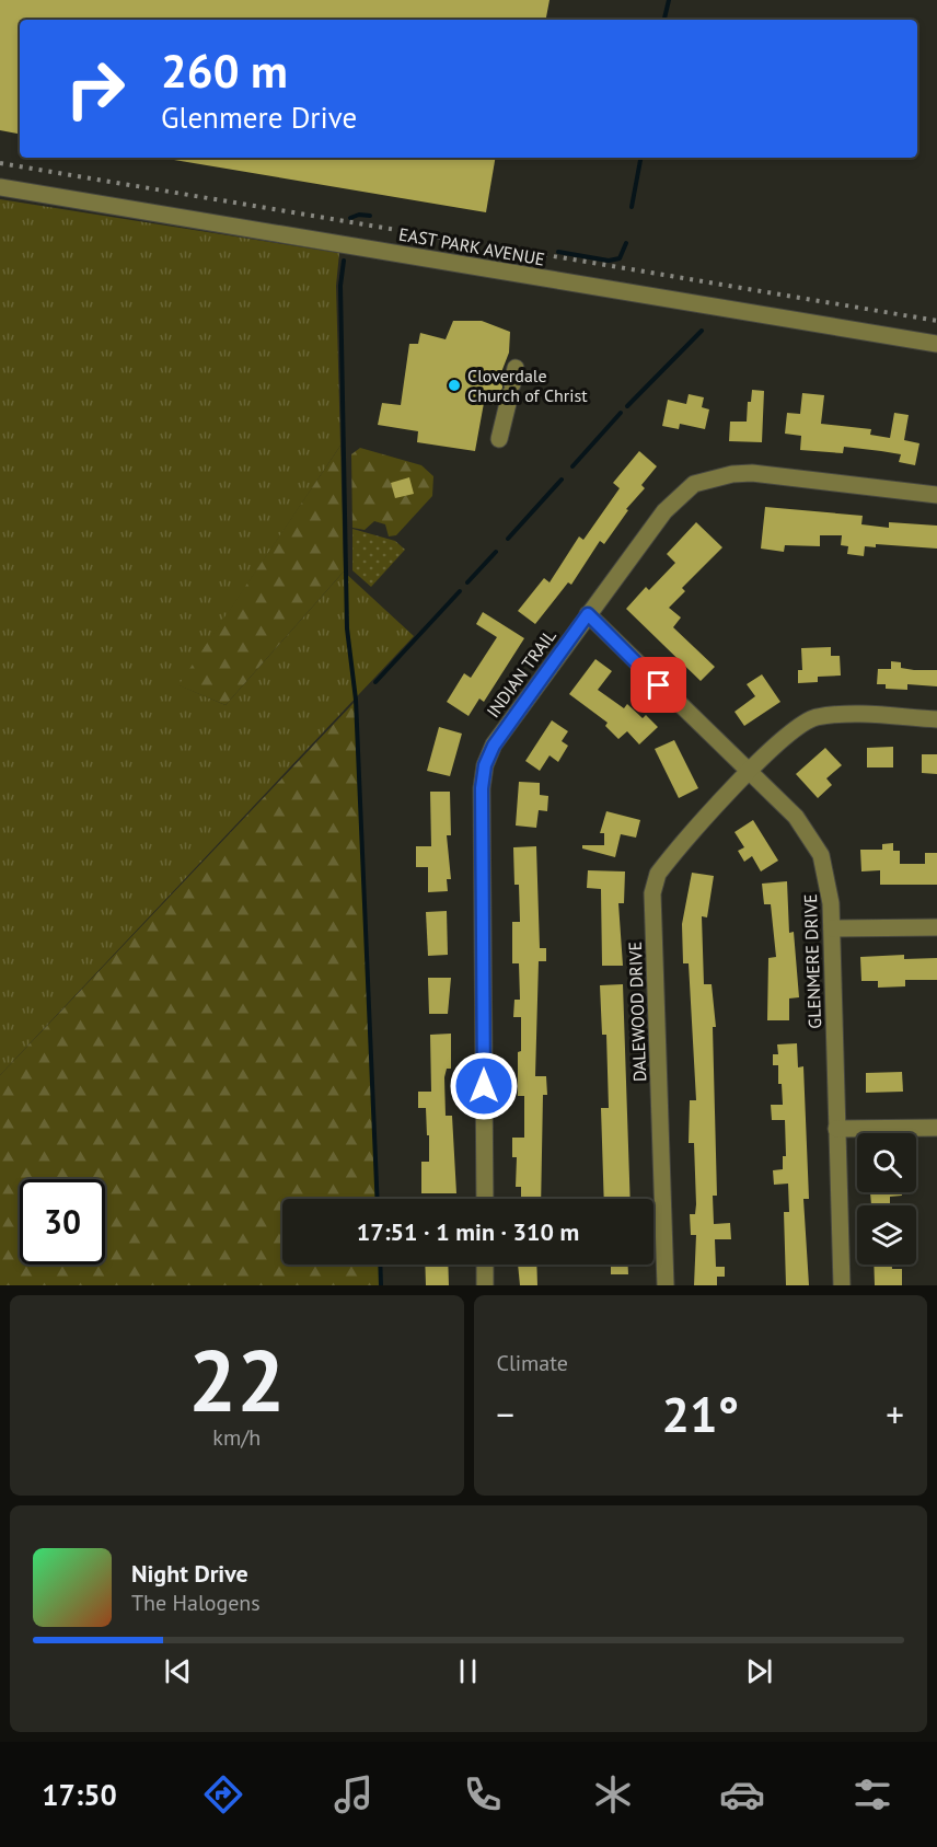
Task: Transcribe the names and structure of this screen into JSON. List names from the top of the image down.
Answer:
{
  "streets": {
    "street": [
      "EAST PARK AVENUE",
      "INDIAN TRAIL",
      "GLENMERE DRIVE",
      "DALEWOOD DRIVE"
    ]
  },
  "crossings": [
    ["INDIAN TRAIL", "GLENMERE DRIVE"],
    ["GLENMERE DRIVE", "DALEWOOD DRIVE"]
  ],
  "places": ["Cloverdale Church of Christ"],
  "page": {
    "turn": ["260 m", "Glenmere Drive"],
    "limit": "30",
    "trip": "17:51 · 1 min · 310 m",
    "tile": [
      ["22", "km/h"],
      "Climate"
    ],
    "heat": ["−", "21°", "+"],
    "song": ["Night Drive", "The Halogens"],
    "tabs": "17:50"
  }
}
